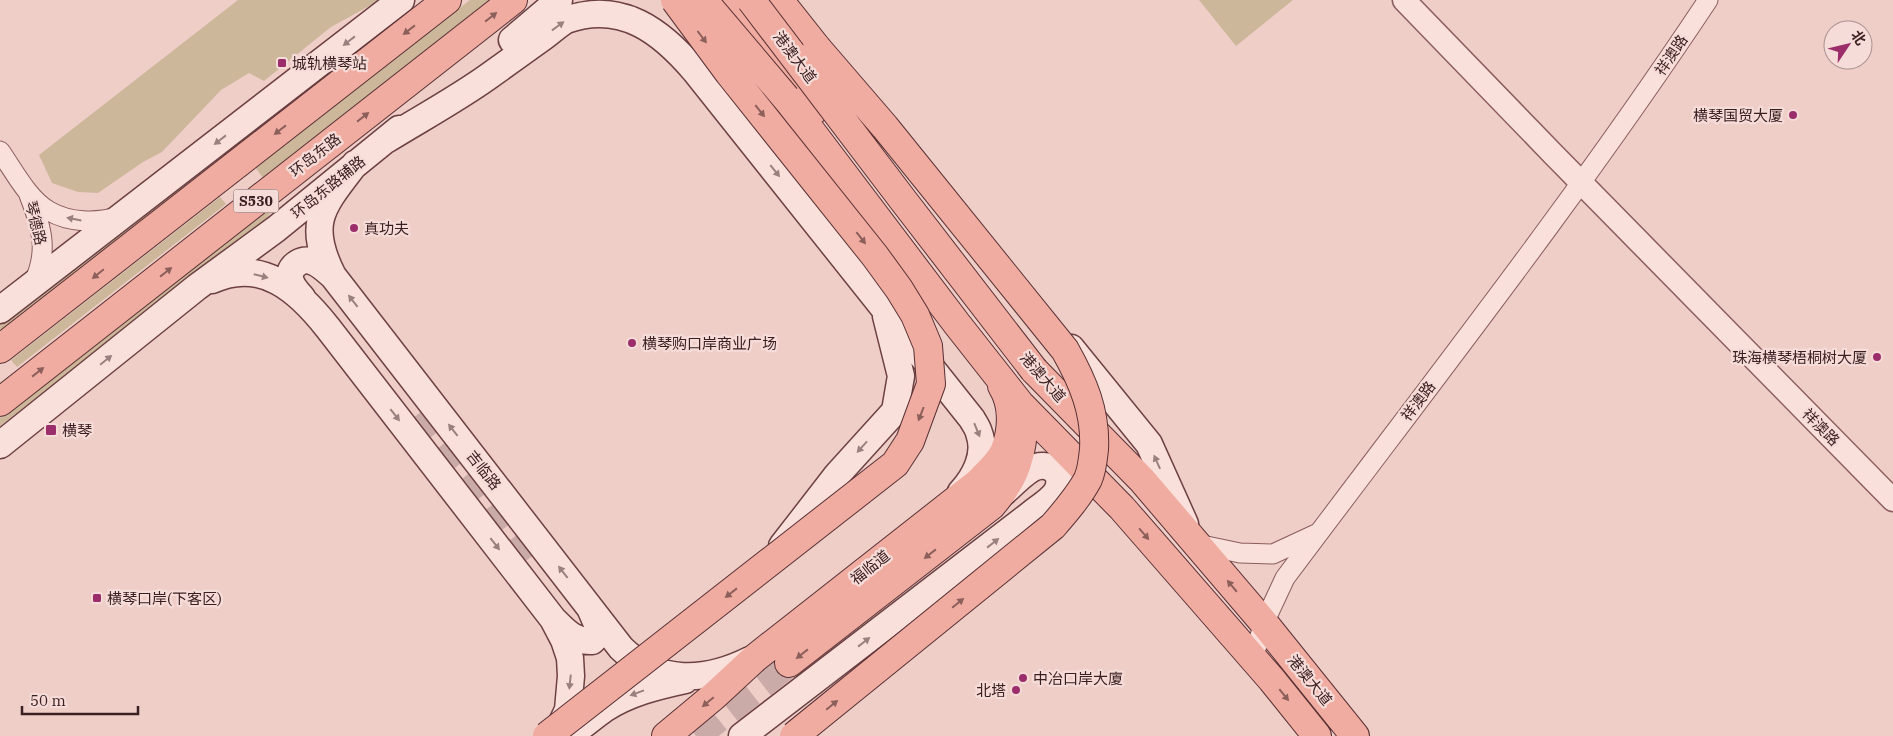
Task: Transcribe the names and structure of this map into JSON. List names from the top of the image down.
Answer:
{
  "streets": {
    "main road": [
      "港澳大道",
      "环岛东路",
      "环岛东路辅路",
      "S530",
      "吉临路",
      "福临道"
    ],
    "street": ["祥澳路", "琴德路"]
  },
  "crossings": [
    ["祥澳路", "港澳大道"],
    ["港澳大道", "福临道"],
    ["环岛东路辅路", "吉临路"],
    ["吉临路", "福临道"]
  ],
  "one_way": ["琴德路"],
  "places": {
    "transit": ["城轨横琴站", "横琴", "横琴口岸(下客区)"],
    "other": [
      "横琴国贸大厦",
      "真功夫",
      "横琴购口岸商业广场",
      "珠海横琴梧桐树大厦",
      "中冶口岸大廈",
      "北塔"
    ]
  },
  "scale_bar": "50 m",
  "north": "top right"
}
